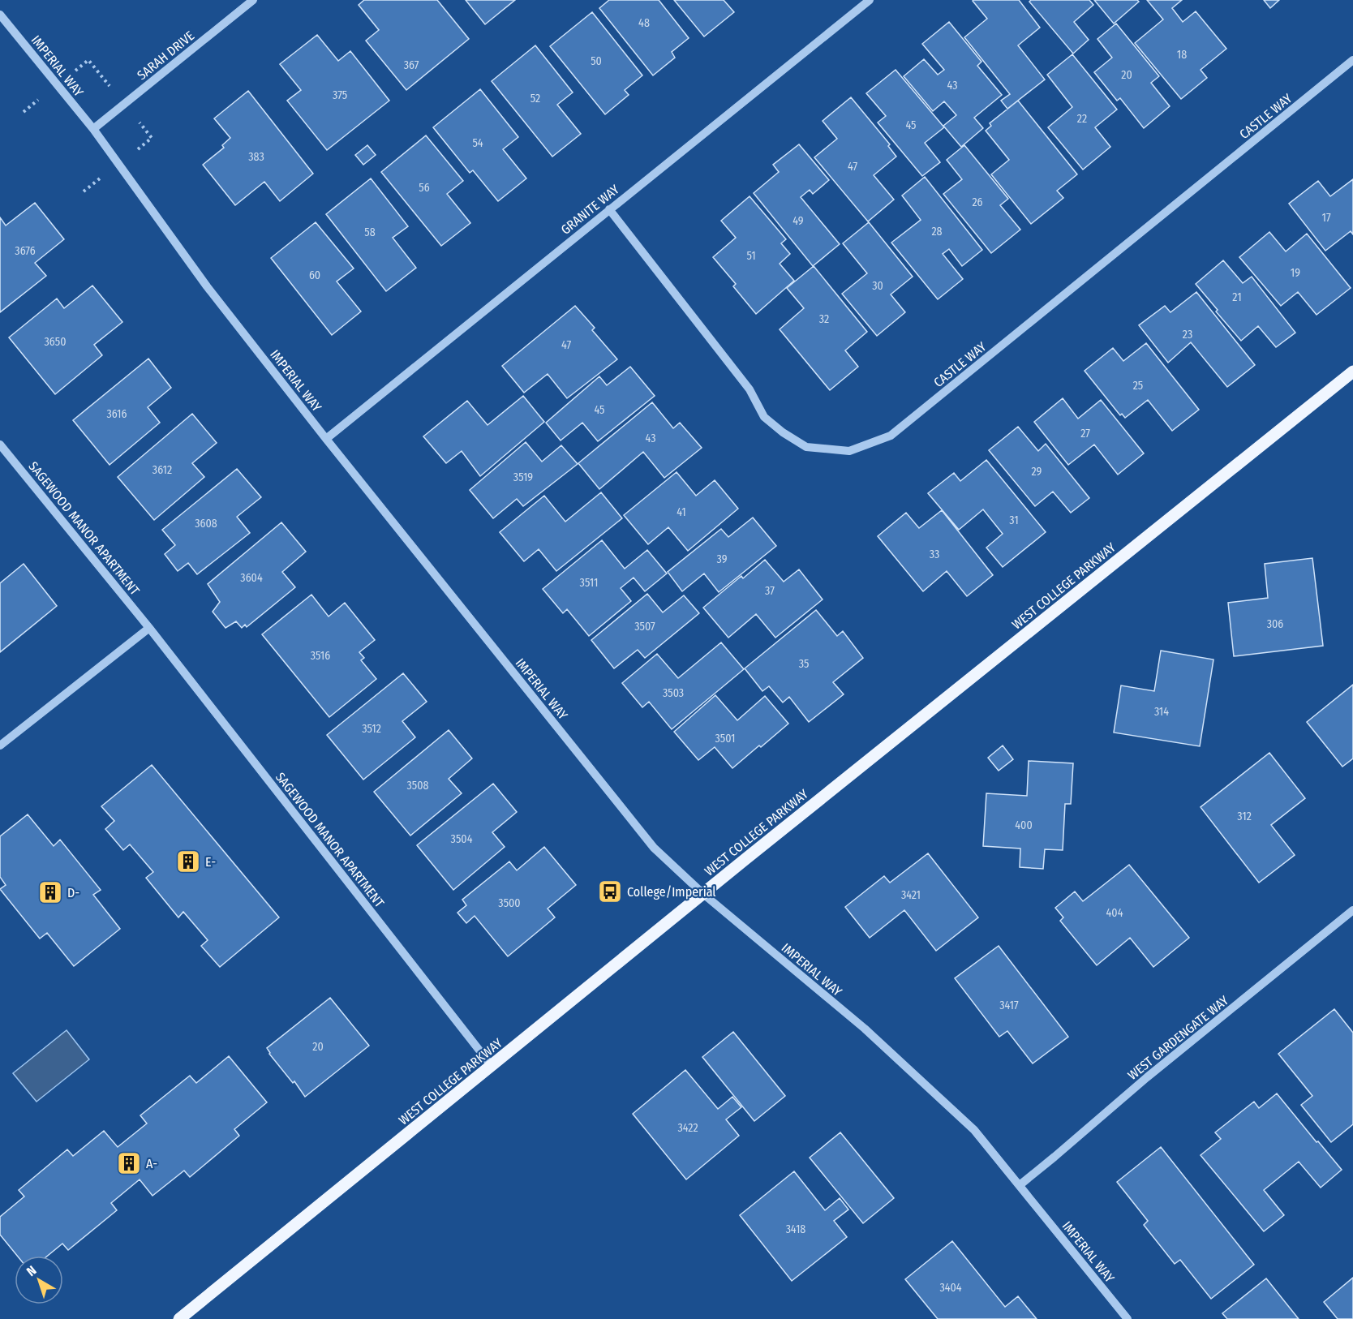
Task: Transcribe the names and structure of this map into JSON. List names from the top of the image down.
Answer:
{
  "streets": {
    "main road": ["WEST COLLEGE PARKWAY"],
    "street": [
      "SARAH DRIVE",
      "IMPERIAL WAY",
      "CASTLE WAY",
      "GRANITE WAY",
      "SAGEWOOD MANOR APARTMENT",
      "WEST GARDENGATE WAY"
    ]
  },
  "crossings": [
    ["SARAH DRIVE", "IMPERIAL WAY"],
    ["IMPERIAL WAY", "GRANITE WAY"],
    ["IMPERIAL WAY", "WEST COLLEGE PARKWAY"],
    ["IMPERIAL WAY", "WEST GARDENGATE WAY"],
    ["CASTLE WAY", "GRANITE WAY"],
    ["SAGEWOOD MANOR APARTMENT", "WEST COLLEGE PARKWAY"]
  ],
  "places": {
    "building": ["E-", "D-", "A-"],
    "bus stop": ["College/Imperial"]
  },
  "house_numbers": [
    "48",
    "18",
    "50",
    "367",
    "20",
    "43",
    "375",
    "52",
    "22",
    "45",
    "54",
    "383",
    "47",
    "56",
    "26",
    "17",
    "49",
    "28",
    "58",
    "3676",
    "51",
    "19",
    "60",
    "30",
    "21",
    "32",
    "23",
    "3650",
    "47",
    "25",
    "45",
    "3616",
    "27",
    "43",
    "3612",
    "29",
    "3519",
    "41",
    "31",
    "3608",
    "33",
    "39",
    "3604",
    "3511",
    "37",
    "306",
    "3507",
    "3516",
    "35",
    "3503",
    "314",
    "3512",
    "3501",
    "3508",
    "312",
    "400",
    "3504",
    "3421",
    "3500",
    "404",
    "3417",
    "20",
    "3422",
    "3418",
    "3404"
  ],
  "north": "top left"
}
